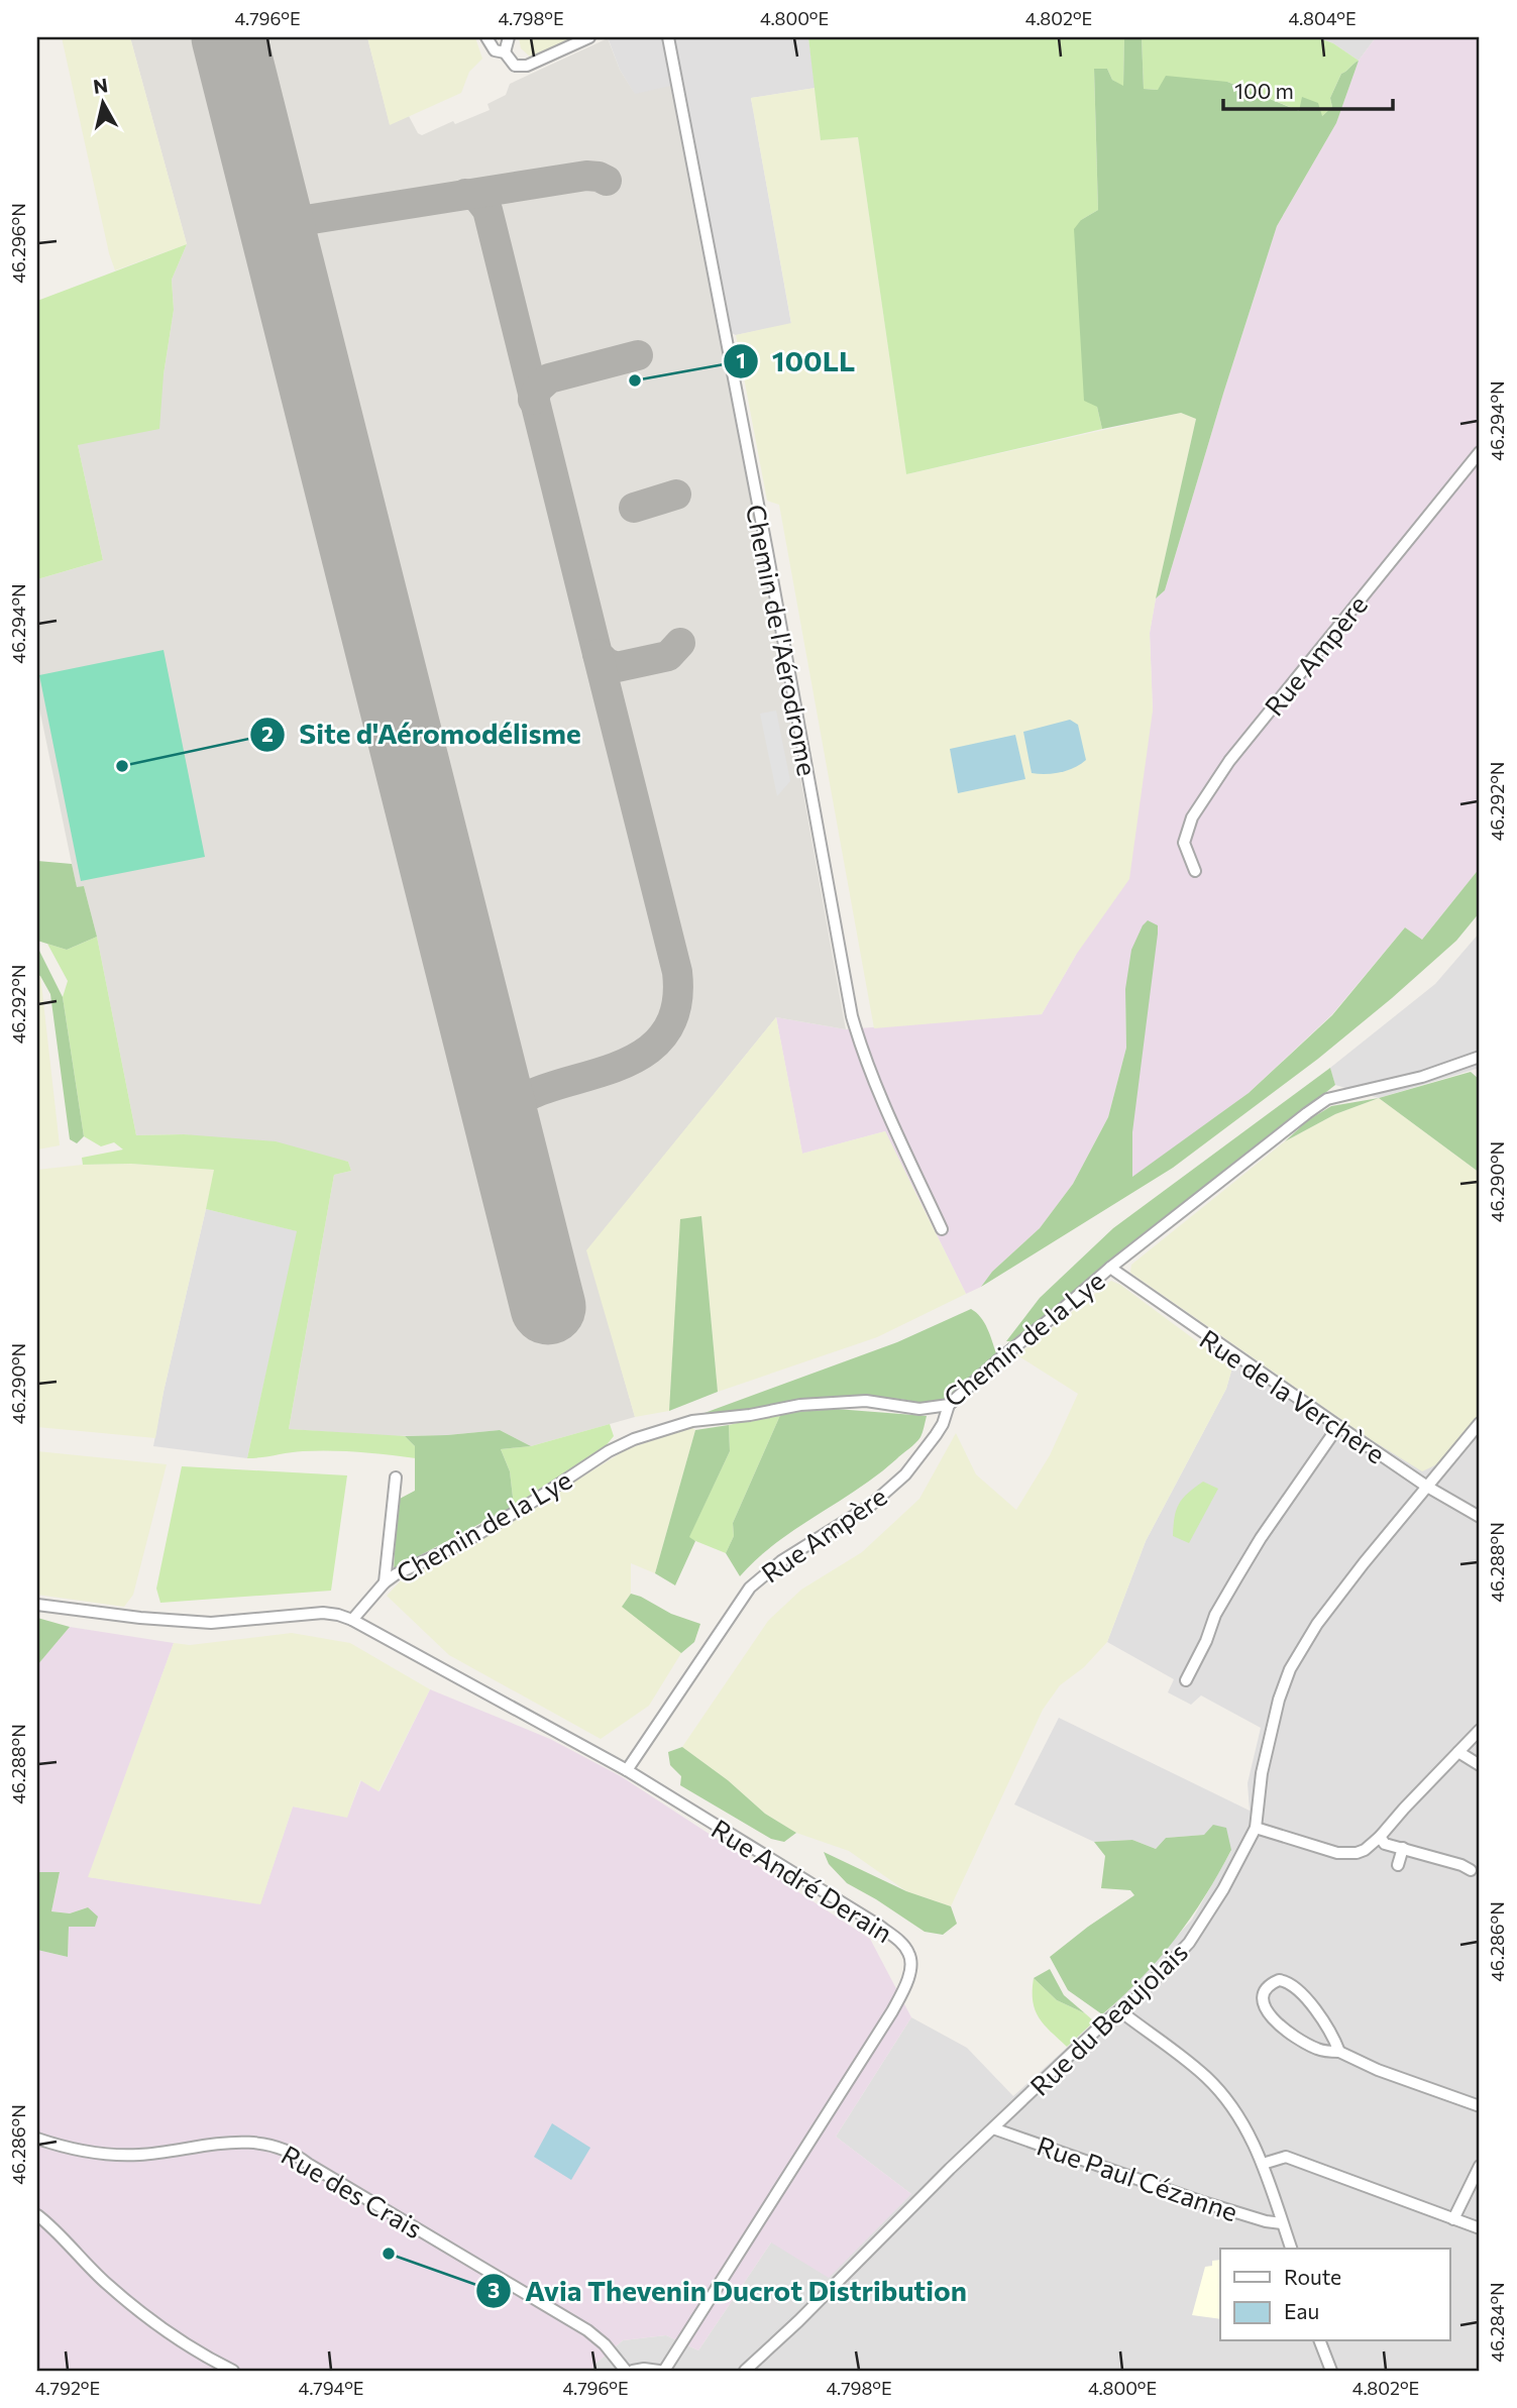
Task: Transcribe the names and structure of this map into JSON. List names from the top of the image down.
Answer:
{
  "streets": {
    "street": [
      "Chemin de l'Aérodrome",
      "Rue Ampère",
      "Chemin de la Lye",
      "Rue de la Verchère",
      "Rue André Derain",
      "Rue du Beaujolais",
      "Rue Paul Cézanne",
      "Rue des Crais"
    ]
  },
  "crossings": [
    ["Rue Ampère", "Chemin de la Lye"],
    ["Rue Ampère", "Rue André Derain"],
    ["Chemin de la Lye", "Rue de la Verchère"],
    ["Chemin de la Lye", "Rue André Derain"],
    ["Rue de la Verchère", "Rue du Beaujolais"],
    ["Rue du Beaujolais", "Rue Paul Cézanne"]
  ],
  "places": ["100LL", "Site d'Aéromodélisme", "Avia Thevenin Ducrot Distribution"],
  "legend": ["Route", "Eau"],
  "scale_bar": "100 m",
  "north": "top",
  "coordinates": [
    "4.796°E",
    "4.798°E",
    "4.800°E",
    "4.802°E",
    "4.804°E",
    "46.296°N",
    "46.294°N",
    "46.292°N",
    "46.290°N",
    "46.288°N",
    "46.286°N",
    "46.284°N",
    "4.792°E",
    "4.794°E"
  ]
}
